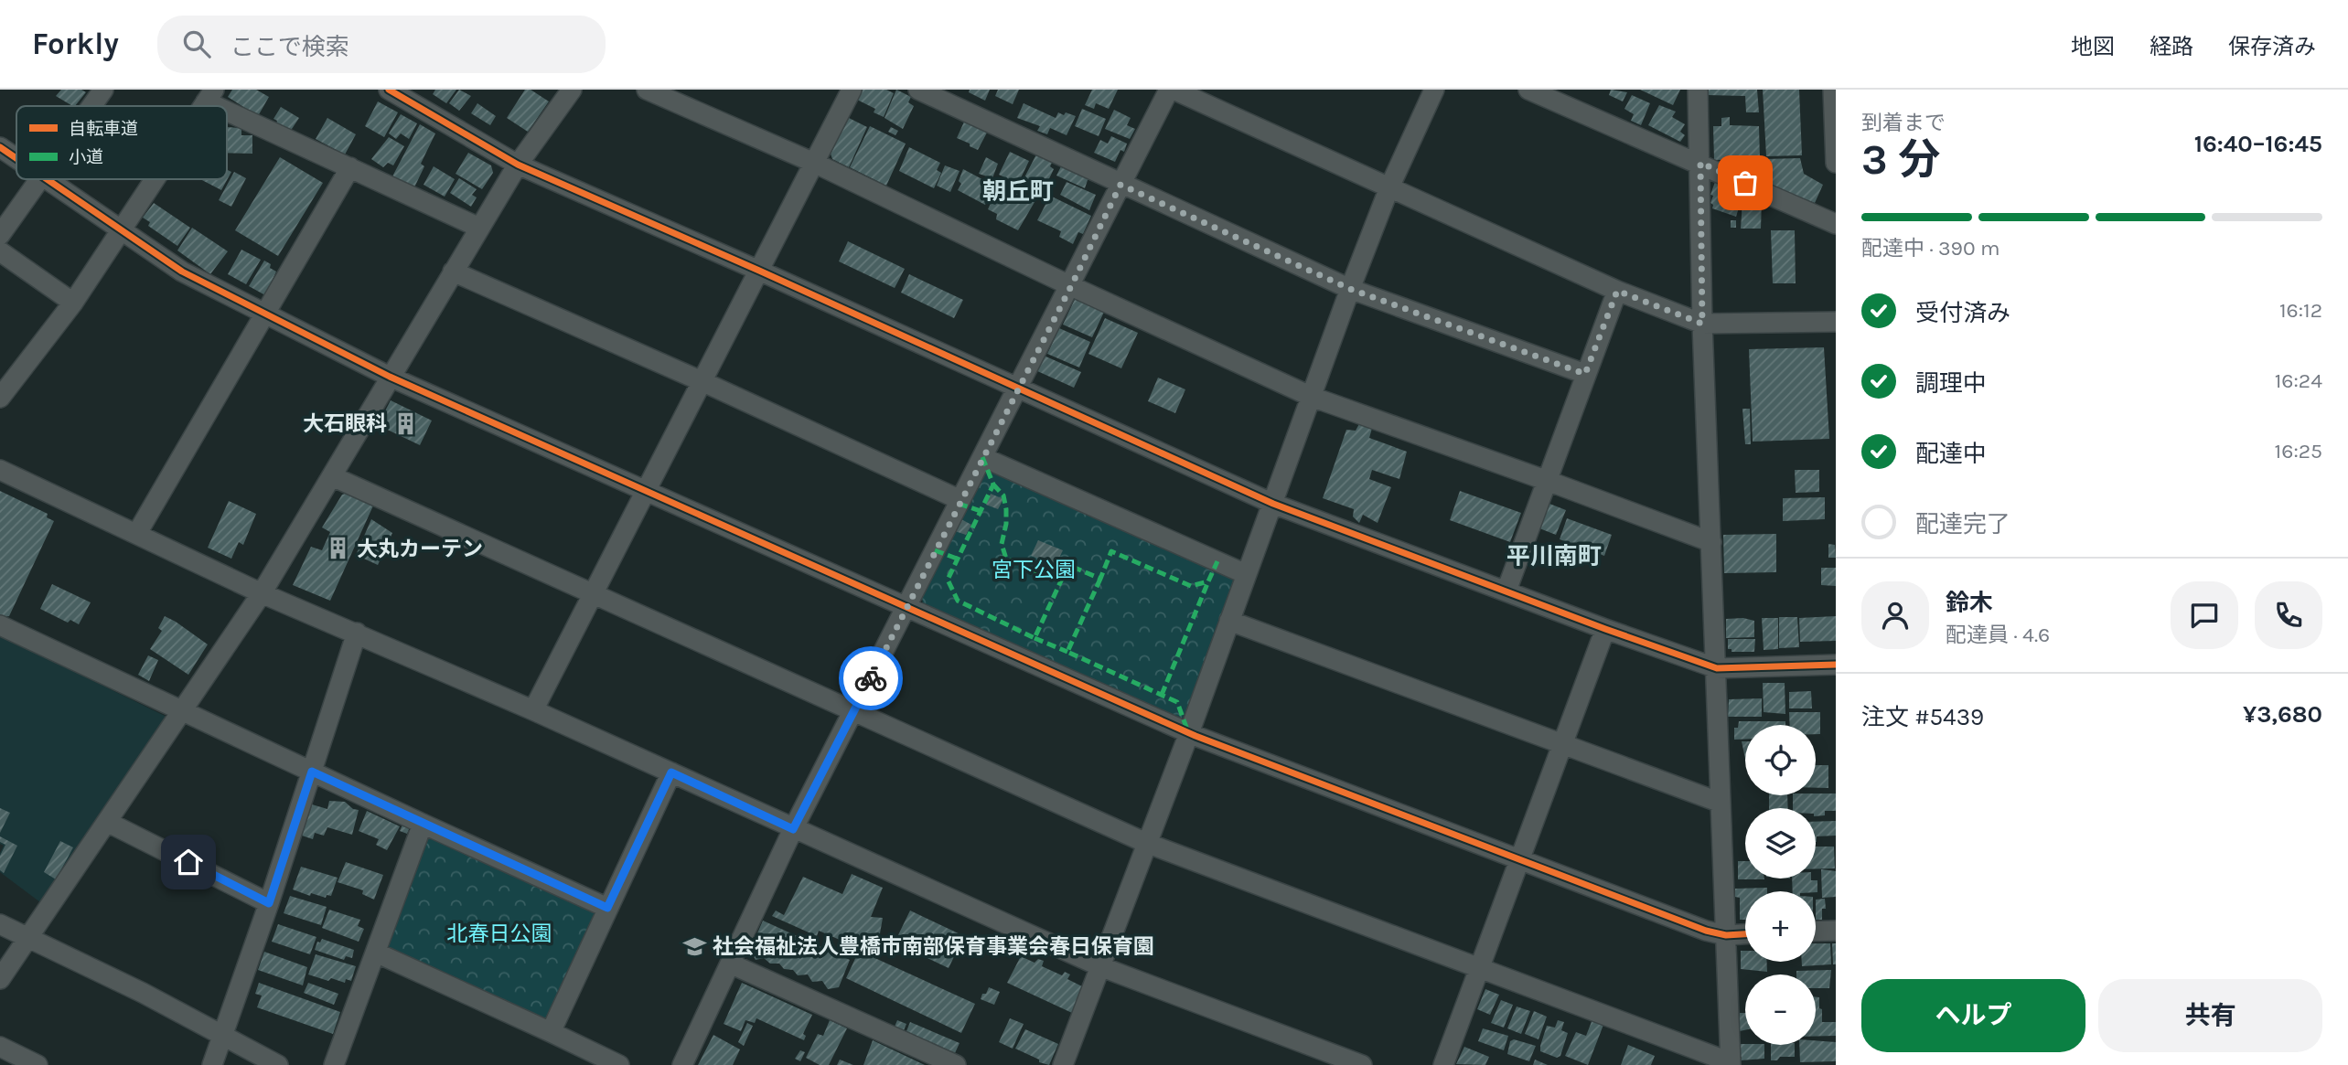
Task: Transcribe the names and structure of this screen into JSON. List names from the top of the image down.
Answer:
{
  "districts": ["朝丘町", "平川南町"],
  "parks": ["宮下公園", "北春日公園"],
  "places": {
    "building": ["大石眼科", "大丸カーテン"],
    "school or university": ["社会福祉法人豊橋市南部保育事業会春日保育園"]
  },
  "legend": ["自転車道", "小道"],
  "page": {
    "header": "Forkly",
    "search": "ここで検索",
    "nav": ["地図", "経路", "保存済み"],
    "heading": ["3 分", "到着まで", "16:40–16:45"],
    "panel": [
      "鈴木",
      "配達員 · 4.6",
      "注文 #5439",
      "¥3,680"
    ],
    "bar": "配達中 · 390 m",
    "list": [
      ["受付済み", "16:12"],
      ["調理中", "16:24"],
      ["配達中", "16:25"],
      "配達完了"
    ],
    "map_buttons": ["+", "−"],
    "buttons": ["ヘルプ", "共有"]
  }
}
